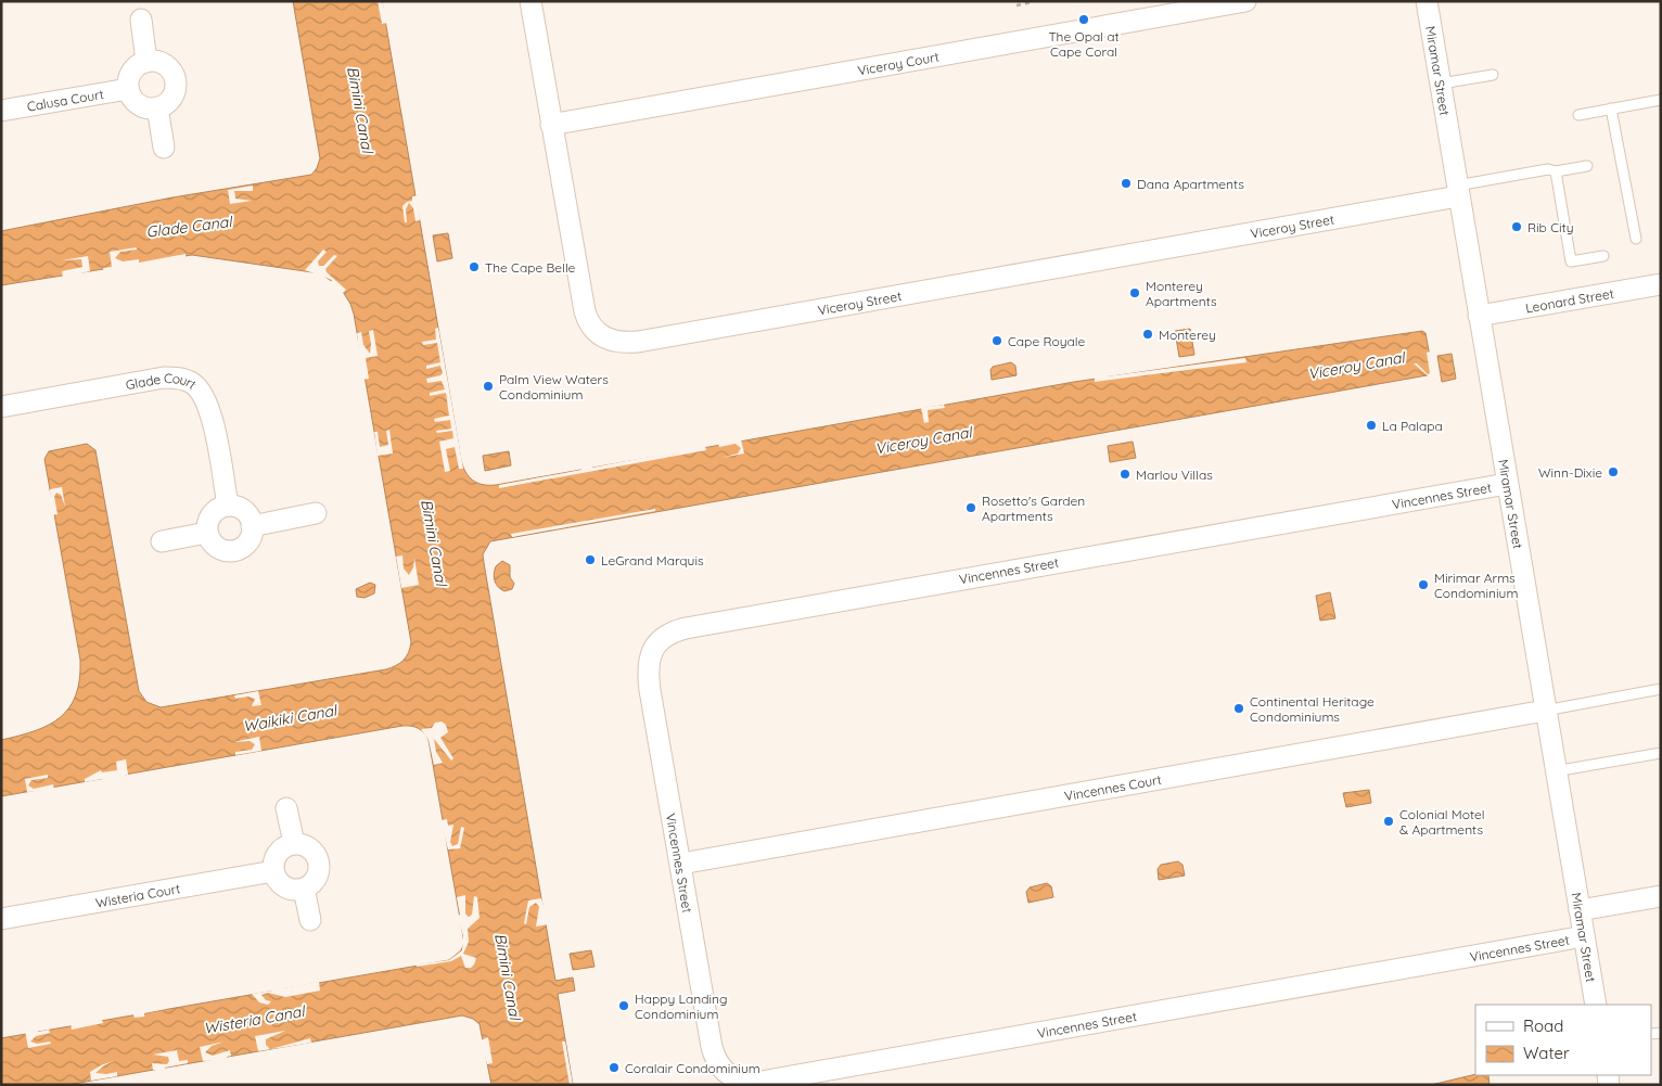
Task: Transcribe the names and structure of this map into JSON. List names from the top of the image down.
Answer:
{
  "streets": {
    "street": [
      "Viceroy Court",
      "Miramar Street",
      "Calusa Court",
      "Viceroy Street",
      "Leonard Street",
      "Glade Court",
      "Vincennes Street",
      "Vincennes Court",
      "Wisteria Court"
    ]
  },
  "crossings": [
    ["Viceroy Court", "Viceroy Street"],
    ["Miramar Street", "Viceroy Street"],
    ["Miramar Street", "Leonard Street"],
    ["Miramar Street", "Vincennes Street"],
    ["Miramar Street", "Vincennes Court"],
    ["Vincennes Street", "Vincennes Court"]
  ],
  "water": [
    "Bimini Canal",
    "Glade Canal",
    "Viceroy Canal",
    "Waikiki Canal",
    "Wisteria Canal"
  ],
  "places": [
    "The Opal at Cape Coral",
    "Dana Apartments",
    "Rib City",
    "The Cape Belle",
    "Monterey Apartments",
    "Monterey",
    "Cape Royale",
    "Palm View Waters Condominium",
    "La Palapa",
    "Winn-Dixie",
    "Marlou Villas",
    "Rosetto's Garden Apartments",
    "LeGrand Marquis",
    "Mirimar Arms Condominium",
    "Continental Heritage Condominiums",
    "Colonial Motel & Apartments",
    "Happy Landing Condominium",
    "Coralair Condominium"
  ],
  "legend": ["Road", "Water"]
}
